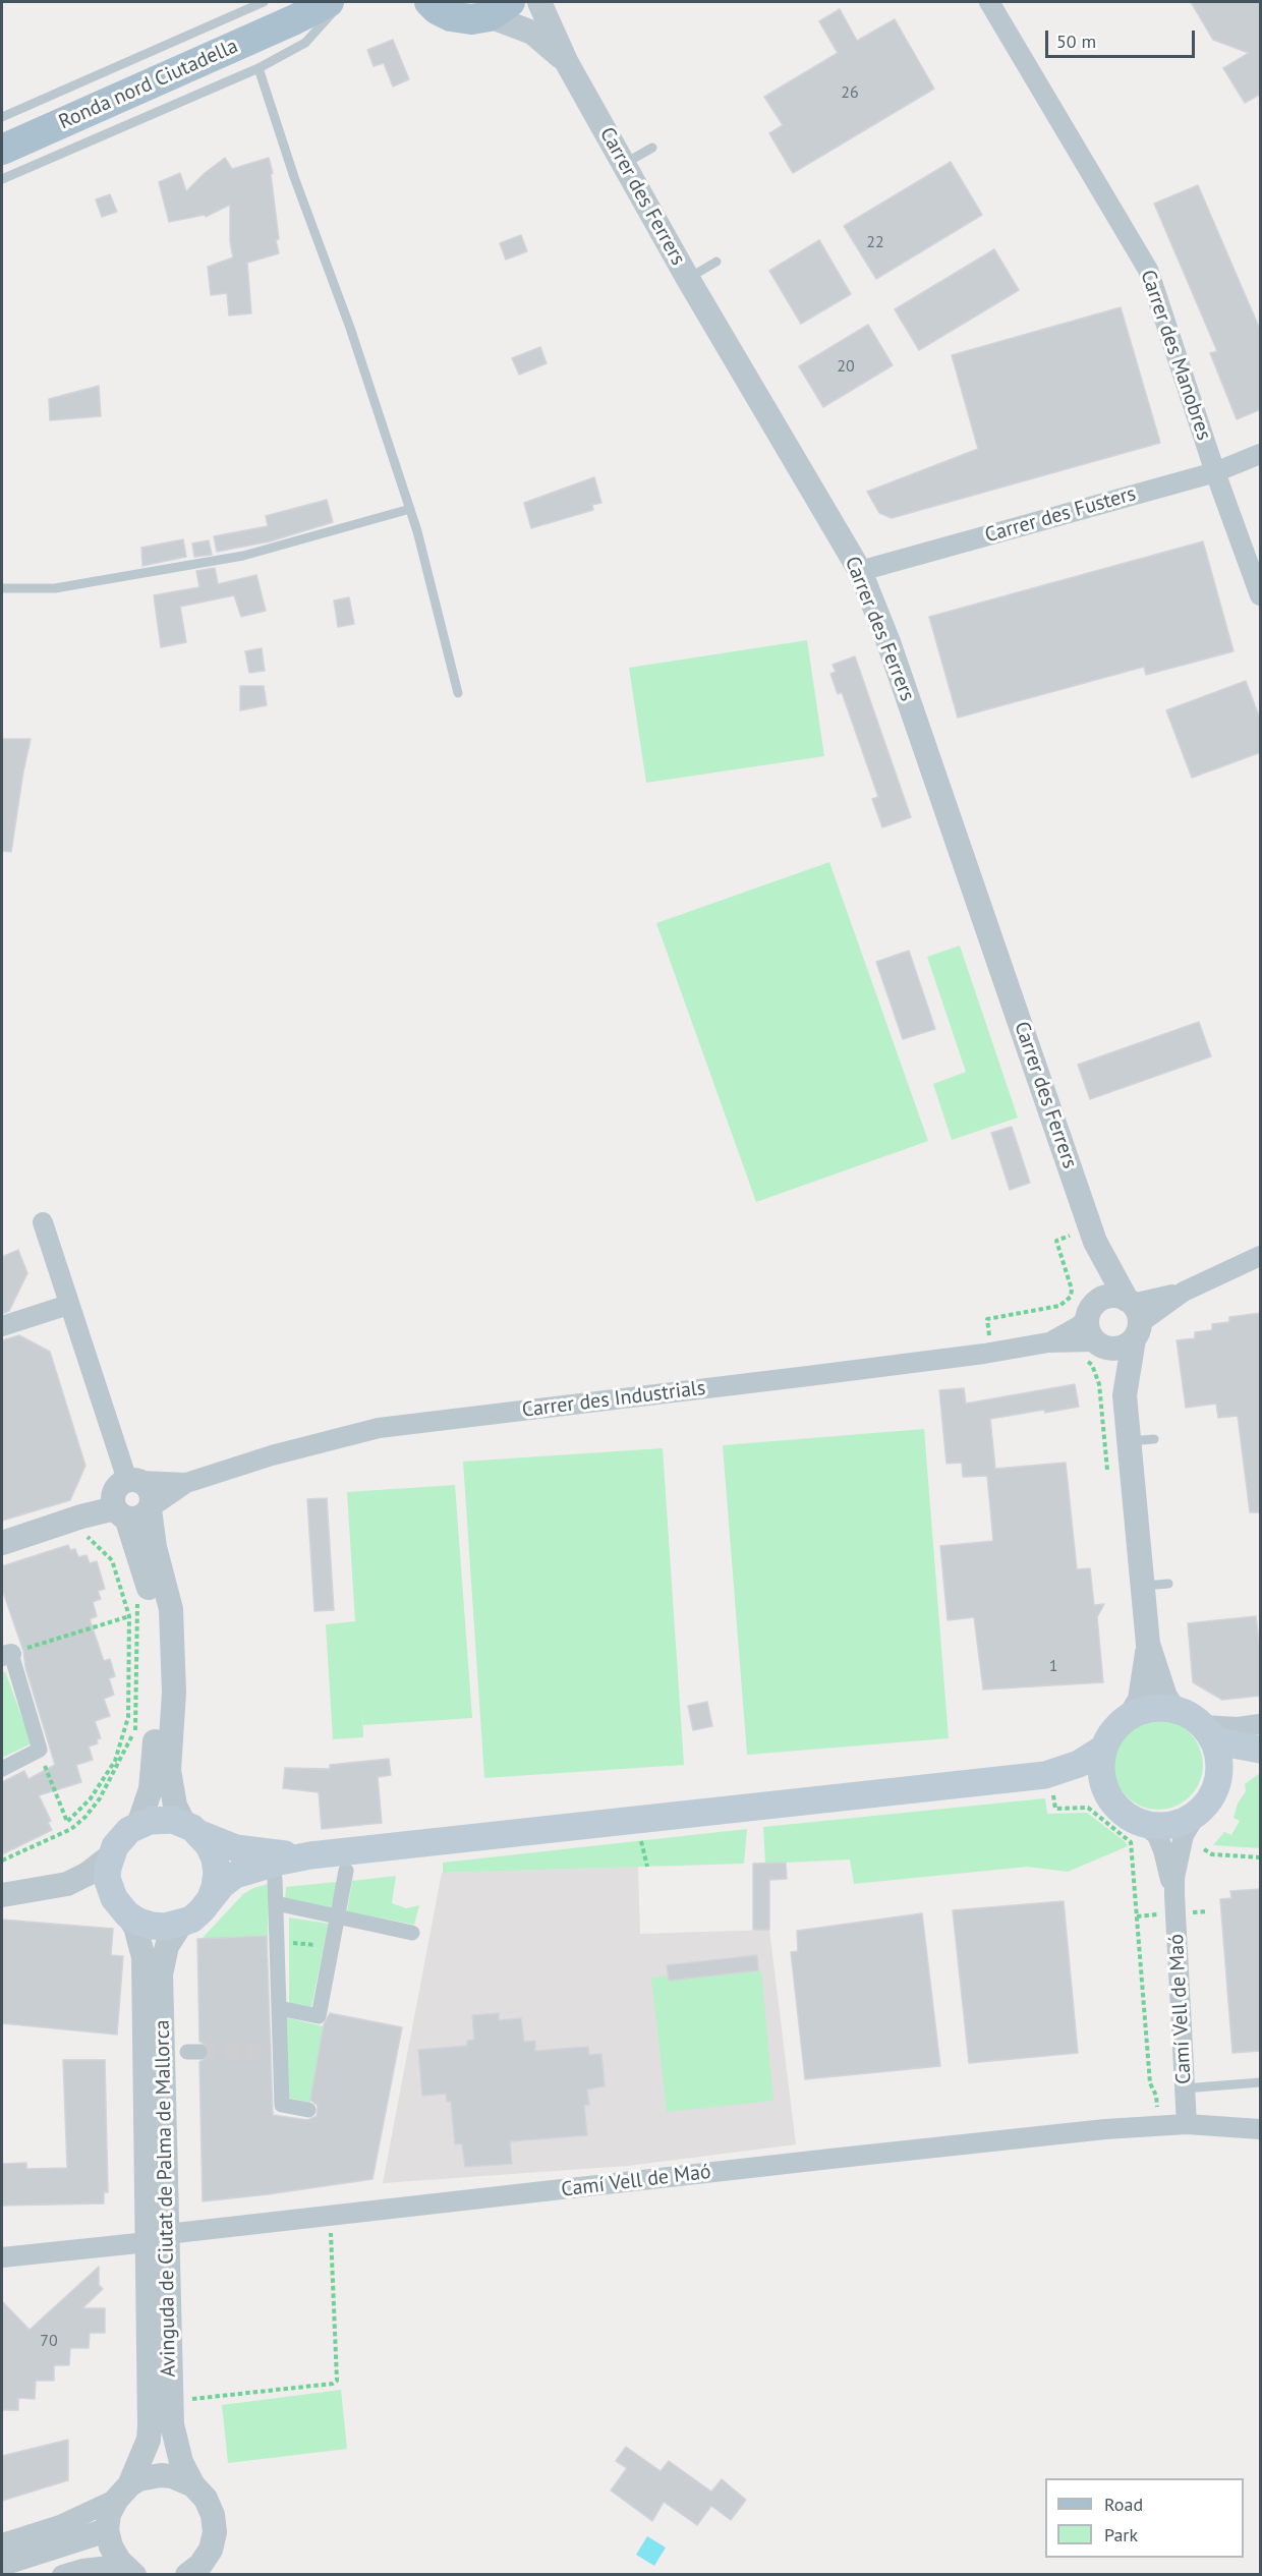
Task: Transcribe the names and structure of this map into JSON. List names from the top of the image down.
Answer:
{
  "streets": {
    "main road": ["Ronda nord Ciutadella"],
    "street": [
      "Carrer des Ferrers",
      "Carrer des Manobres",
      "Carrer des Fusters",
      "Carrer des Industrials",
      "Camí Vell de Maó",
      "Avinguda de Ciutat de Palma de Mallorca"
    ]
  },
  "crossings": [
    ["Carrer des Ferrers", "Carrer des Fusters"],
    ["Carrer des Ferrers", "Carrer des Industrials"],
    ["Carrer des Manobres", "Carrer des Fusters"],
    ["Camí Vell de Maó", "Avinguda de Ciutat de Palma de Mallorca"]
  ],
  "house_numbers": [
    "26",
    "22",
    "20",
    "1",
    "70"
  ],
  "legend": ["Road", "Park"],
  "scale_bar": "50 m"
}
